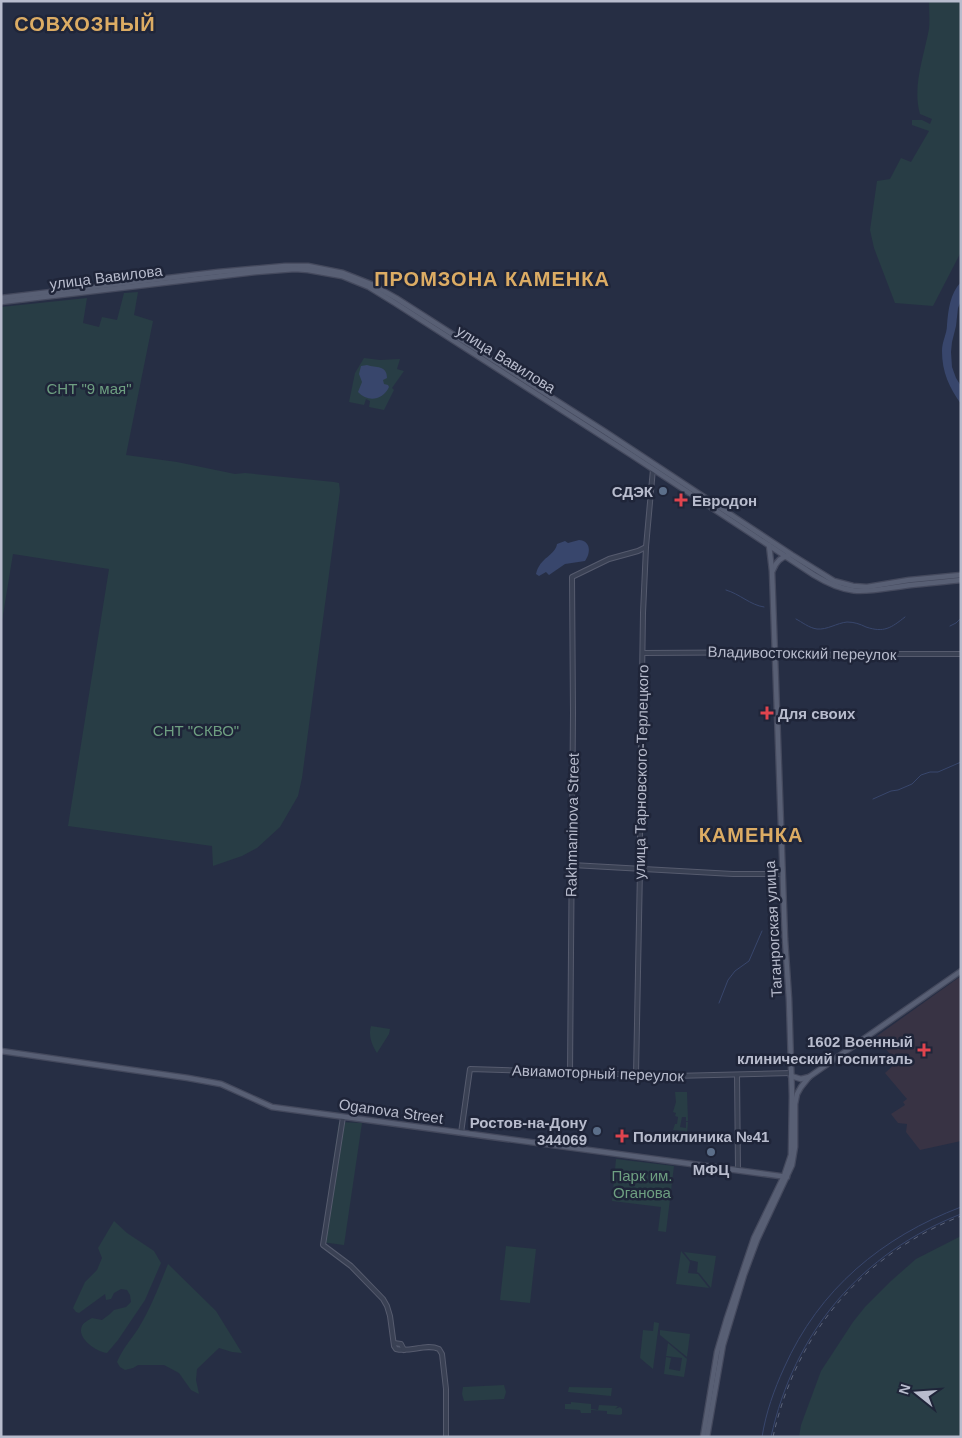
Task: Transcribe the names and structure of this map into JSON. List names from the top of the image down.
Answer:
{
  "streets": {
    "main road": ["улица Вавилова", "Таганрогская улица", "Oganova Street"],
    "street": [
      "Владивостокский переулок",
      "улица Тарновского-Терлецкого",
      "Rakhmaninova Street",
      "Авиамоторный переулок"
    ]
  },
  "crossings": [
    ["улица Вавилова", "улица Тарновского-Терлецкого"],
    ["улица Вавилова", "Таганрогская улица"],
    ["Владивостокский переулок", "улица Тарновского-Терлецкого"],
    ["Владивостокский переулок", "Таганрогская улица"],
    ["улица Тарновского-Терлецкого", "Rakhmaninova Street"],
    ["улица Тарновского-Терлецкого", "Авиамоторный переулок"],
    ["Rakhmaninova Street", "Авиамоторный переулок"],
    ["Таганрогская улица", "Авиамоторный переулок"],
    ["Таганрогская улица", "Oganova Street"],
    ["Авиамоторный переулок", "Oganova Street"]
  ],
  "districts": ["СОВХОЗНЫЙ", "ПРОМЗОНА КАМЕНКА", "КАМЕНКА"],
  "parks": ["СНТ \"9 мая\"", "СНТ \"СКВО\"", "Парк им. Оганова"],
  "places": {
    "other": ["СДЭК", "Ростов-на-Дону 344069", "МФЦ"],
    "health": [
      "Евродон",
      "Для своих",
      "1602 Военный клинический госпиталь",
      "Поликлиника №41"
    ]
  },
  "north": "left"
}
